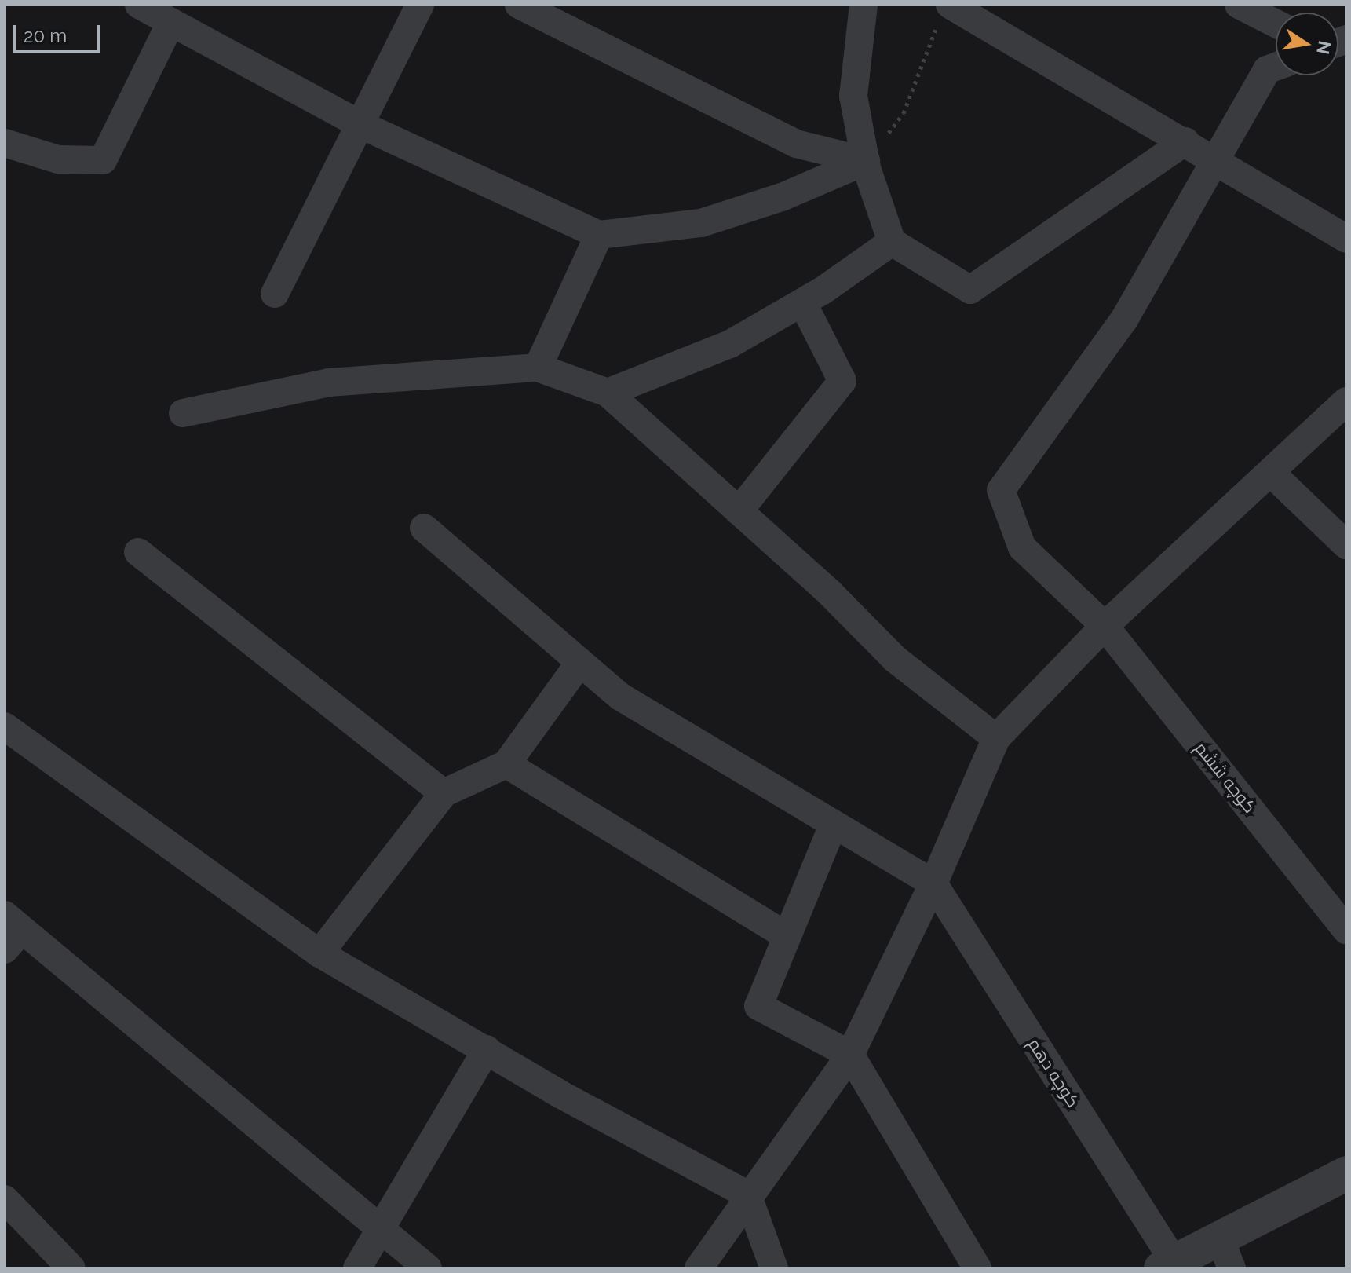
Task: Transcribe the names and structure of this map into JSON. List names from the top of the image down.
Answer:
{
  "streets": {
    "street": ["کوچه ششم", "کوچه دهم"]
  },
  "scale_bar": "20 m",
  "north": "right"
}
